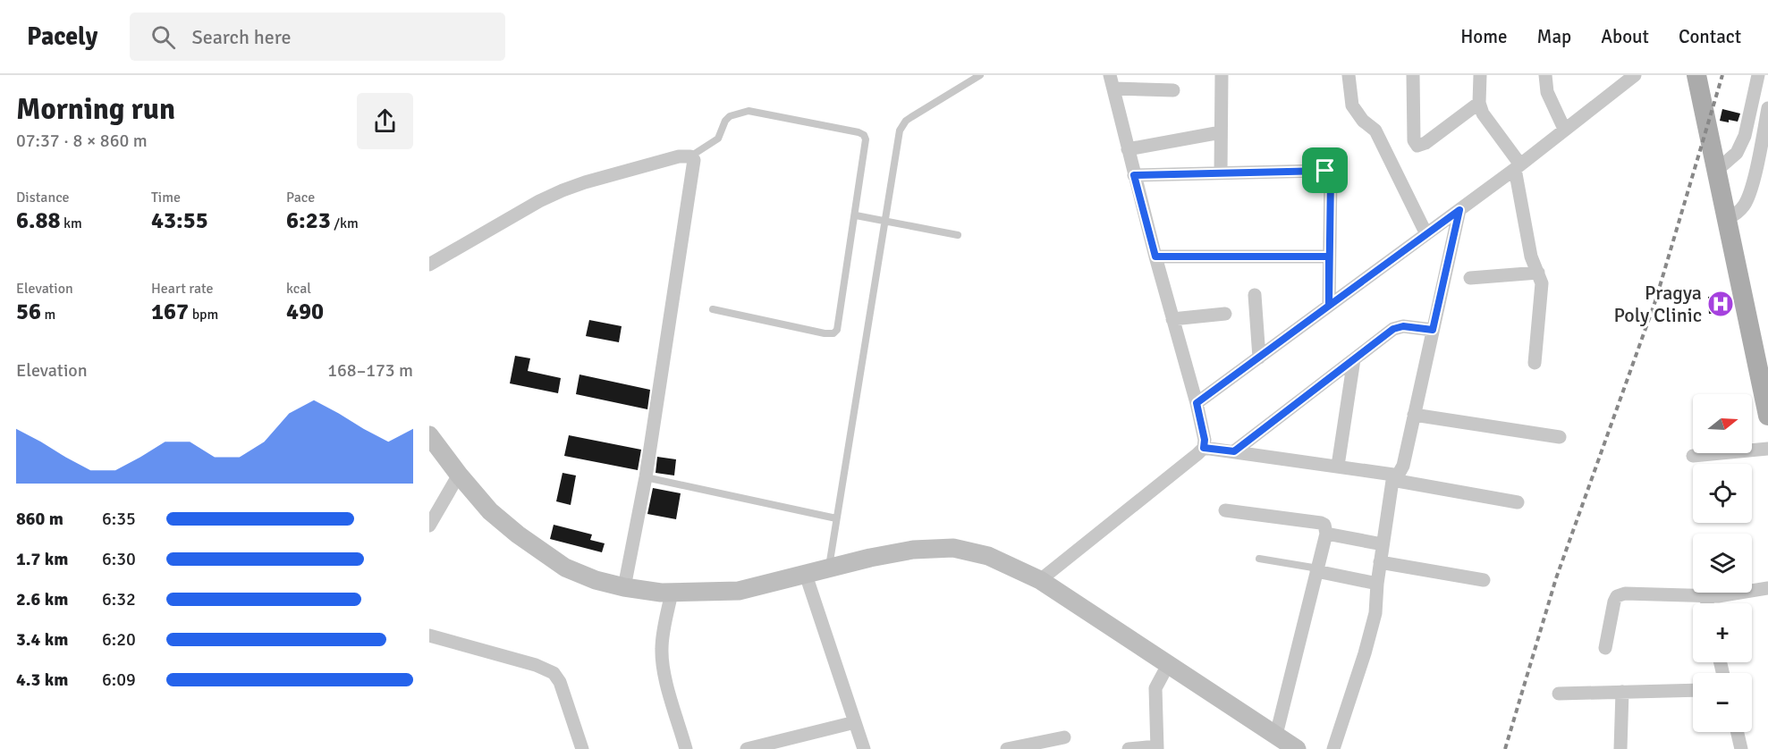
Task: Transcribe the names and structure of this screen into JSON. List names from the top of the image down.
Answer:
{
  "places": {
    "hospital": ["Pragya Poly Clinic"]
  },
  "north": "right",
  "page": {
    "header": "Pacely",
    "search": "Search here",
    "nav": [
      "Home",
      "Map",
      "About",
      "Contact"
    ],
    "heading": ["Morning run", "07:37 · 8 × 860 m"],
    "stats": [
      ["Distance", "6.88 km"],
      ["Time", "43:55"],
      ["Pace", "6:23 /km"],
      ["Elevation", "56 m"],
      ["Heart rate", "167 bpm"],
      ["kcal", "490"]
    ],
    "chart": ["Elevation", "168–173 m"],
    "map_buttons": ["+", "−"],
    "list": [
      {
        "name": "860 m",
        "note": "6:35"
      },
      {
        "name": "1.7 km",
        "note": "6:30"
      },
      {
        "name": "2.6 km",
        "note": "6:32"
      },
      {
        "name": "3.4 km",
        "note": "6:20"
      },
      {
        "name": "4.3 km",
        "note": "6:09"
      }
    ]
  }
}
